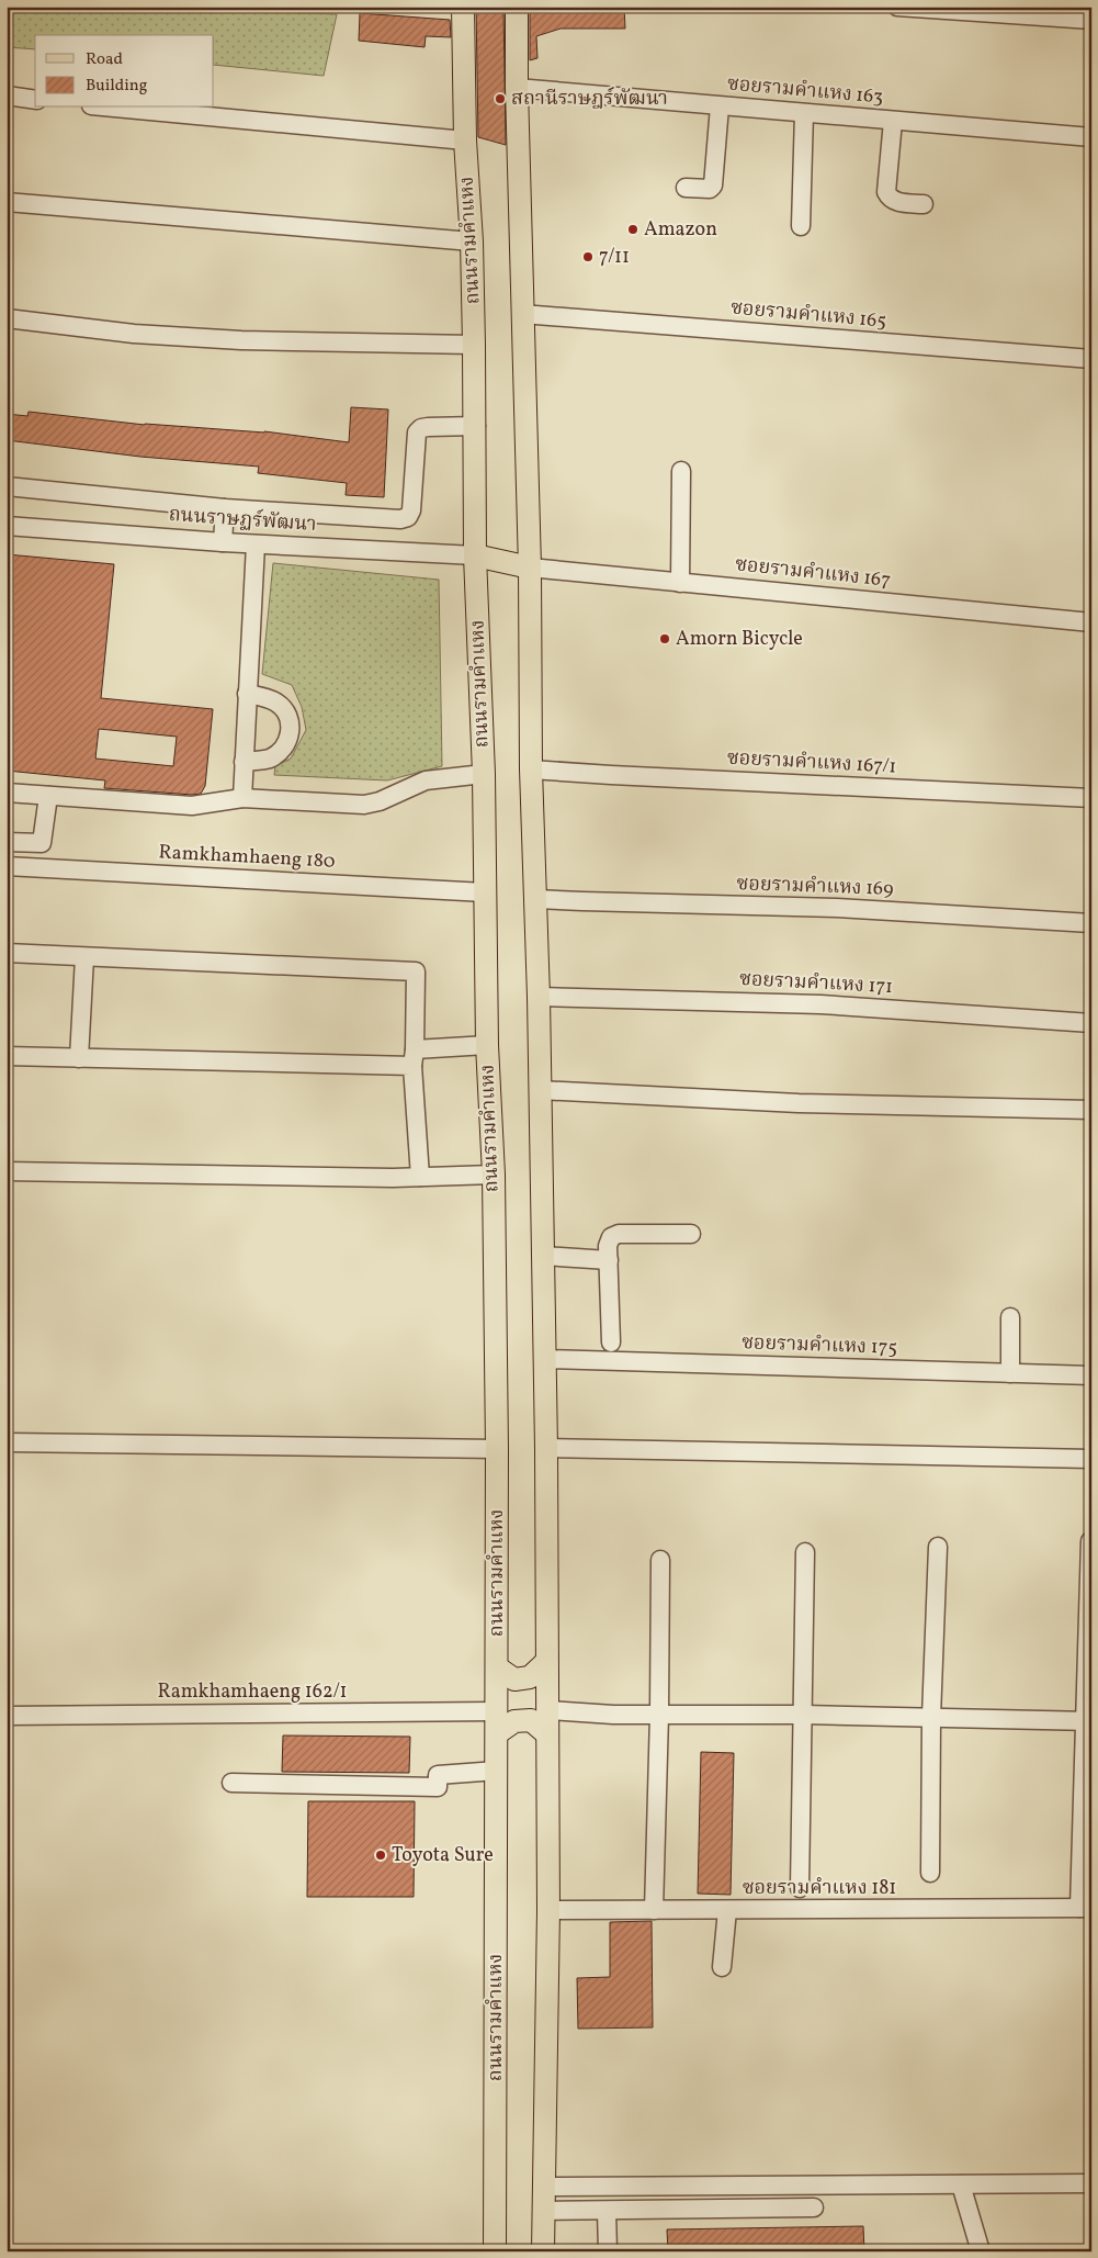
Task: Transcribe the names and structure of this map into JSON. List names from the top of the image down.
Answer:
{
  "streets": {
    "main road": ["ถนนรามคำแหง"],
    "street": [
      "ซอยรามคำแหง 163",
      "ซอยรามคำแหง 165",
      "ถนนราษฏร์พัฒนา",
      "ซอยรามคำแหง 167",
      "ซอยรามคำแหง 167/1",
      "Ramkhamhaeng 180",
      "ซอยรามคำแหง 169",
      "ซอยรามคำแหง 171",
      "ซอยรามคำแหง 175",
      "Ramkhamhaeng 162/1",
      "ซอยรามคำแหง 181"
    ]
  },
  "crossings": [
    ["ถนนรามคำแหง", "ถนนราษฏร์พัฒนา"],
    ["ถนนรามคำแหง", "Ramkhamhaeng 180"],
    ["ถนนรามคำแหง", "Ramkhamhaeng 162/1"]
  ],
  "places": [
    "สถานีราษฎร์พัฒนา",
    "Amazon",
    "7/11",
    "Amorn Bicycle",
    "Toyota Sure"
  ],
  "legend": ["Road", "Building"]
}
